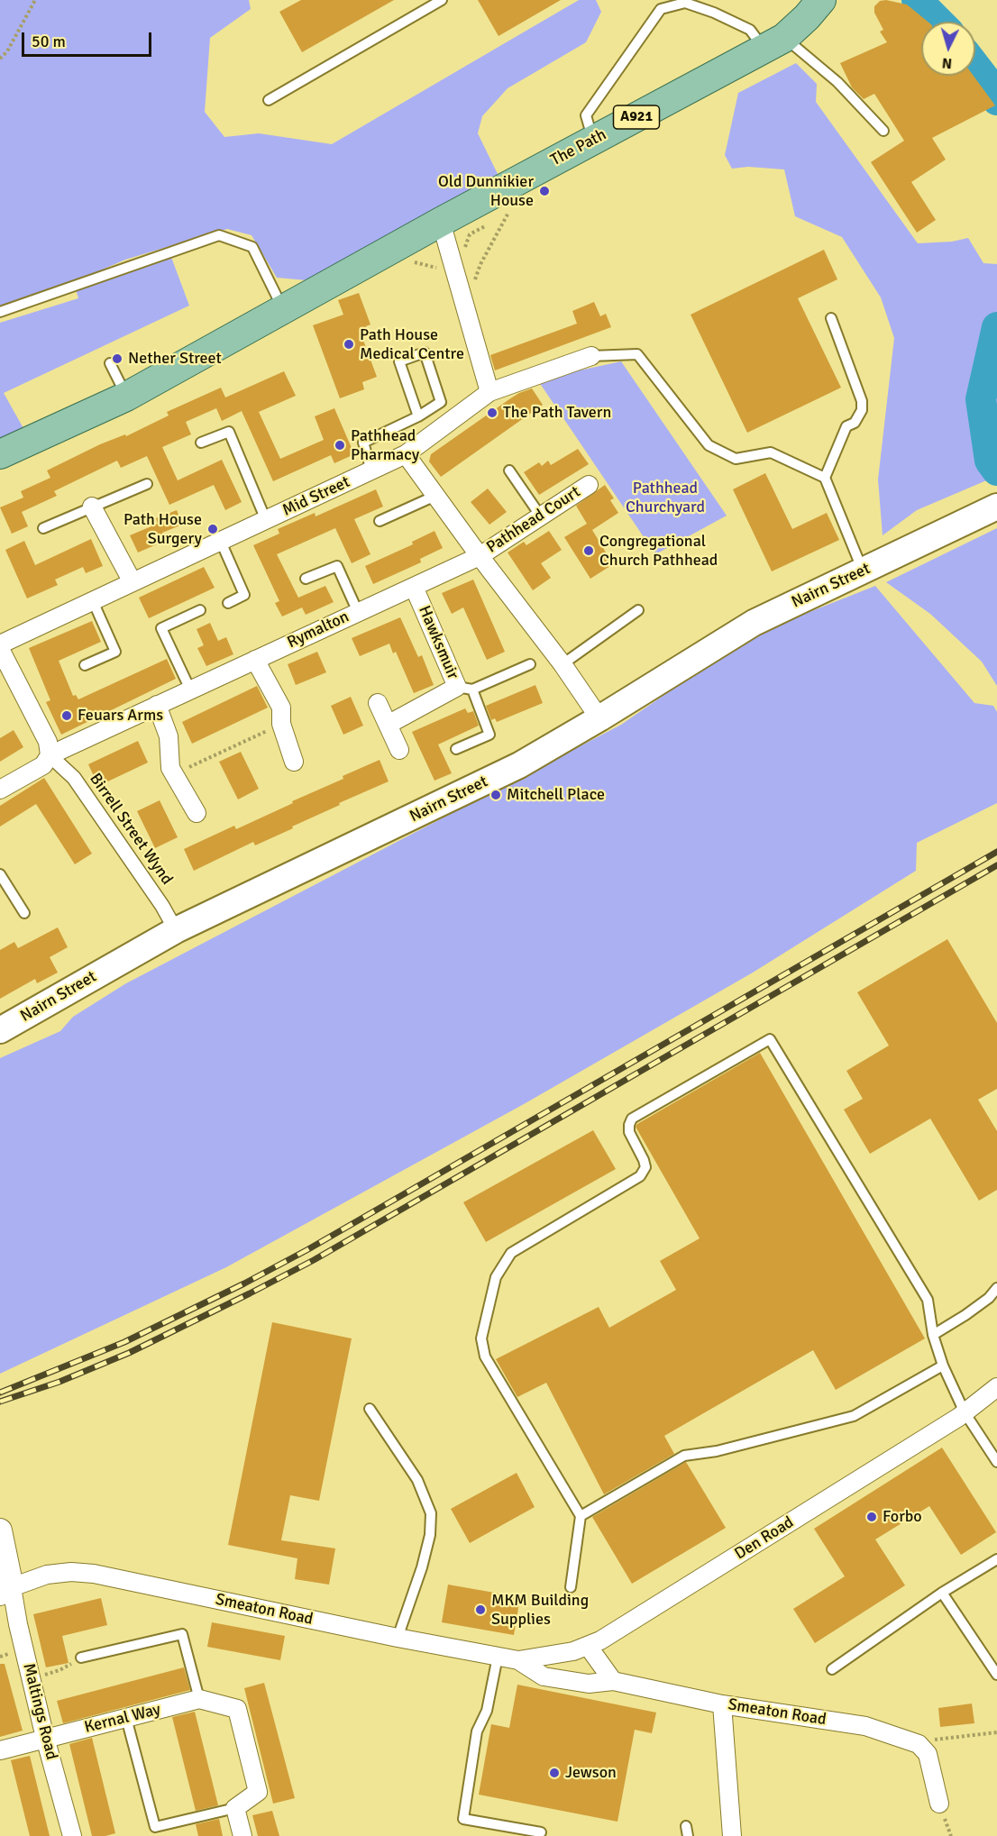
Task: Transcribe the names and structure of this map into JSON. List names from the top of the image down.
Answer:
{
  "streets": {
    "main road": ["A921", "The Path", "Nairn Street"],
    "street": [
      "Mid Street",
      "Pathhead Court",
      "Rymalton",
      "Hawksmuir",
      "Birrell Street Wynd",
      "Den Road",
      "Smeaton Road",
      "Maltings Road",
      "Kernal Way"
    ]
  },
  "crossings": [
    ["A921", "The Path"],
    ["Pathhead Court", "Rymalton"],
    ["Nairn Street", "Birrell Street Wynd"],
    ["Rymalton", "Hawksmuir"],
    ["Rymalton", "Birrell Street Wynd"],
    ["Den Road", "Smeaton Road"],
    ["Smeaton Road", "Maltings Road"],
    ["Maltings Road", "Kernal Way"]
  ],
  "parks": ["Pathhead Churchyard"],
  "places": [
    "Old Dunnikier House",
    "Path House Medical Centre",
    "Nether Street",
    "The Path Tavern",
    "Pathhead Pharmacy",
    "Path House Surgery",
    "Congregational Church Pathhead",
    "Feuars Arms",
    "Mitchell Place",
    "Forbo",
    "MKM Building Supplies",
    "Jewson"
  ],
  "scale_bar": "50 m",
  "north": "bottom"
}
